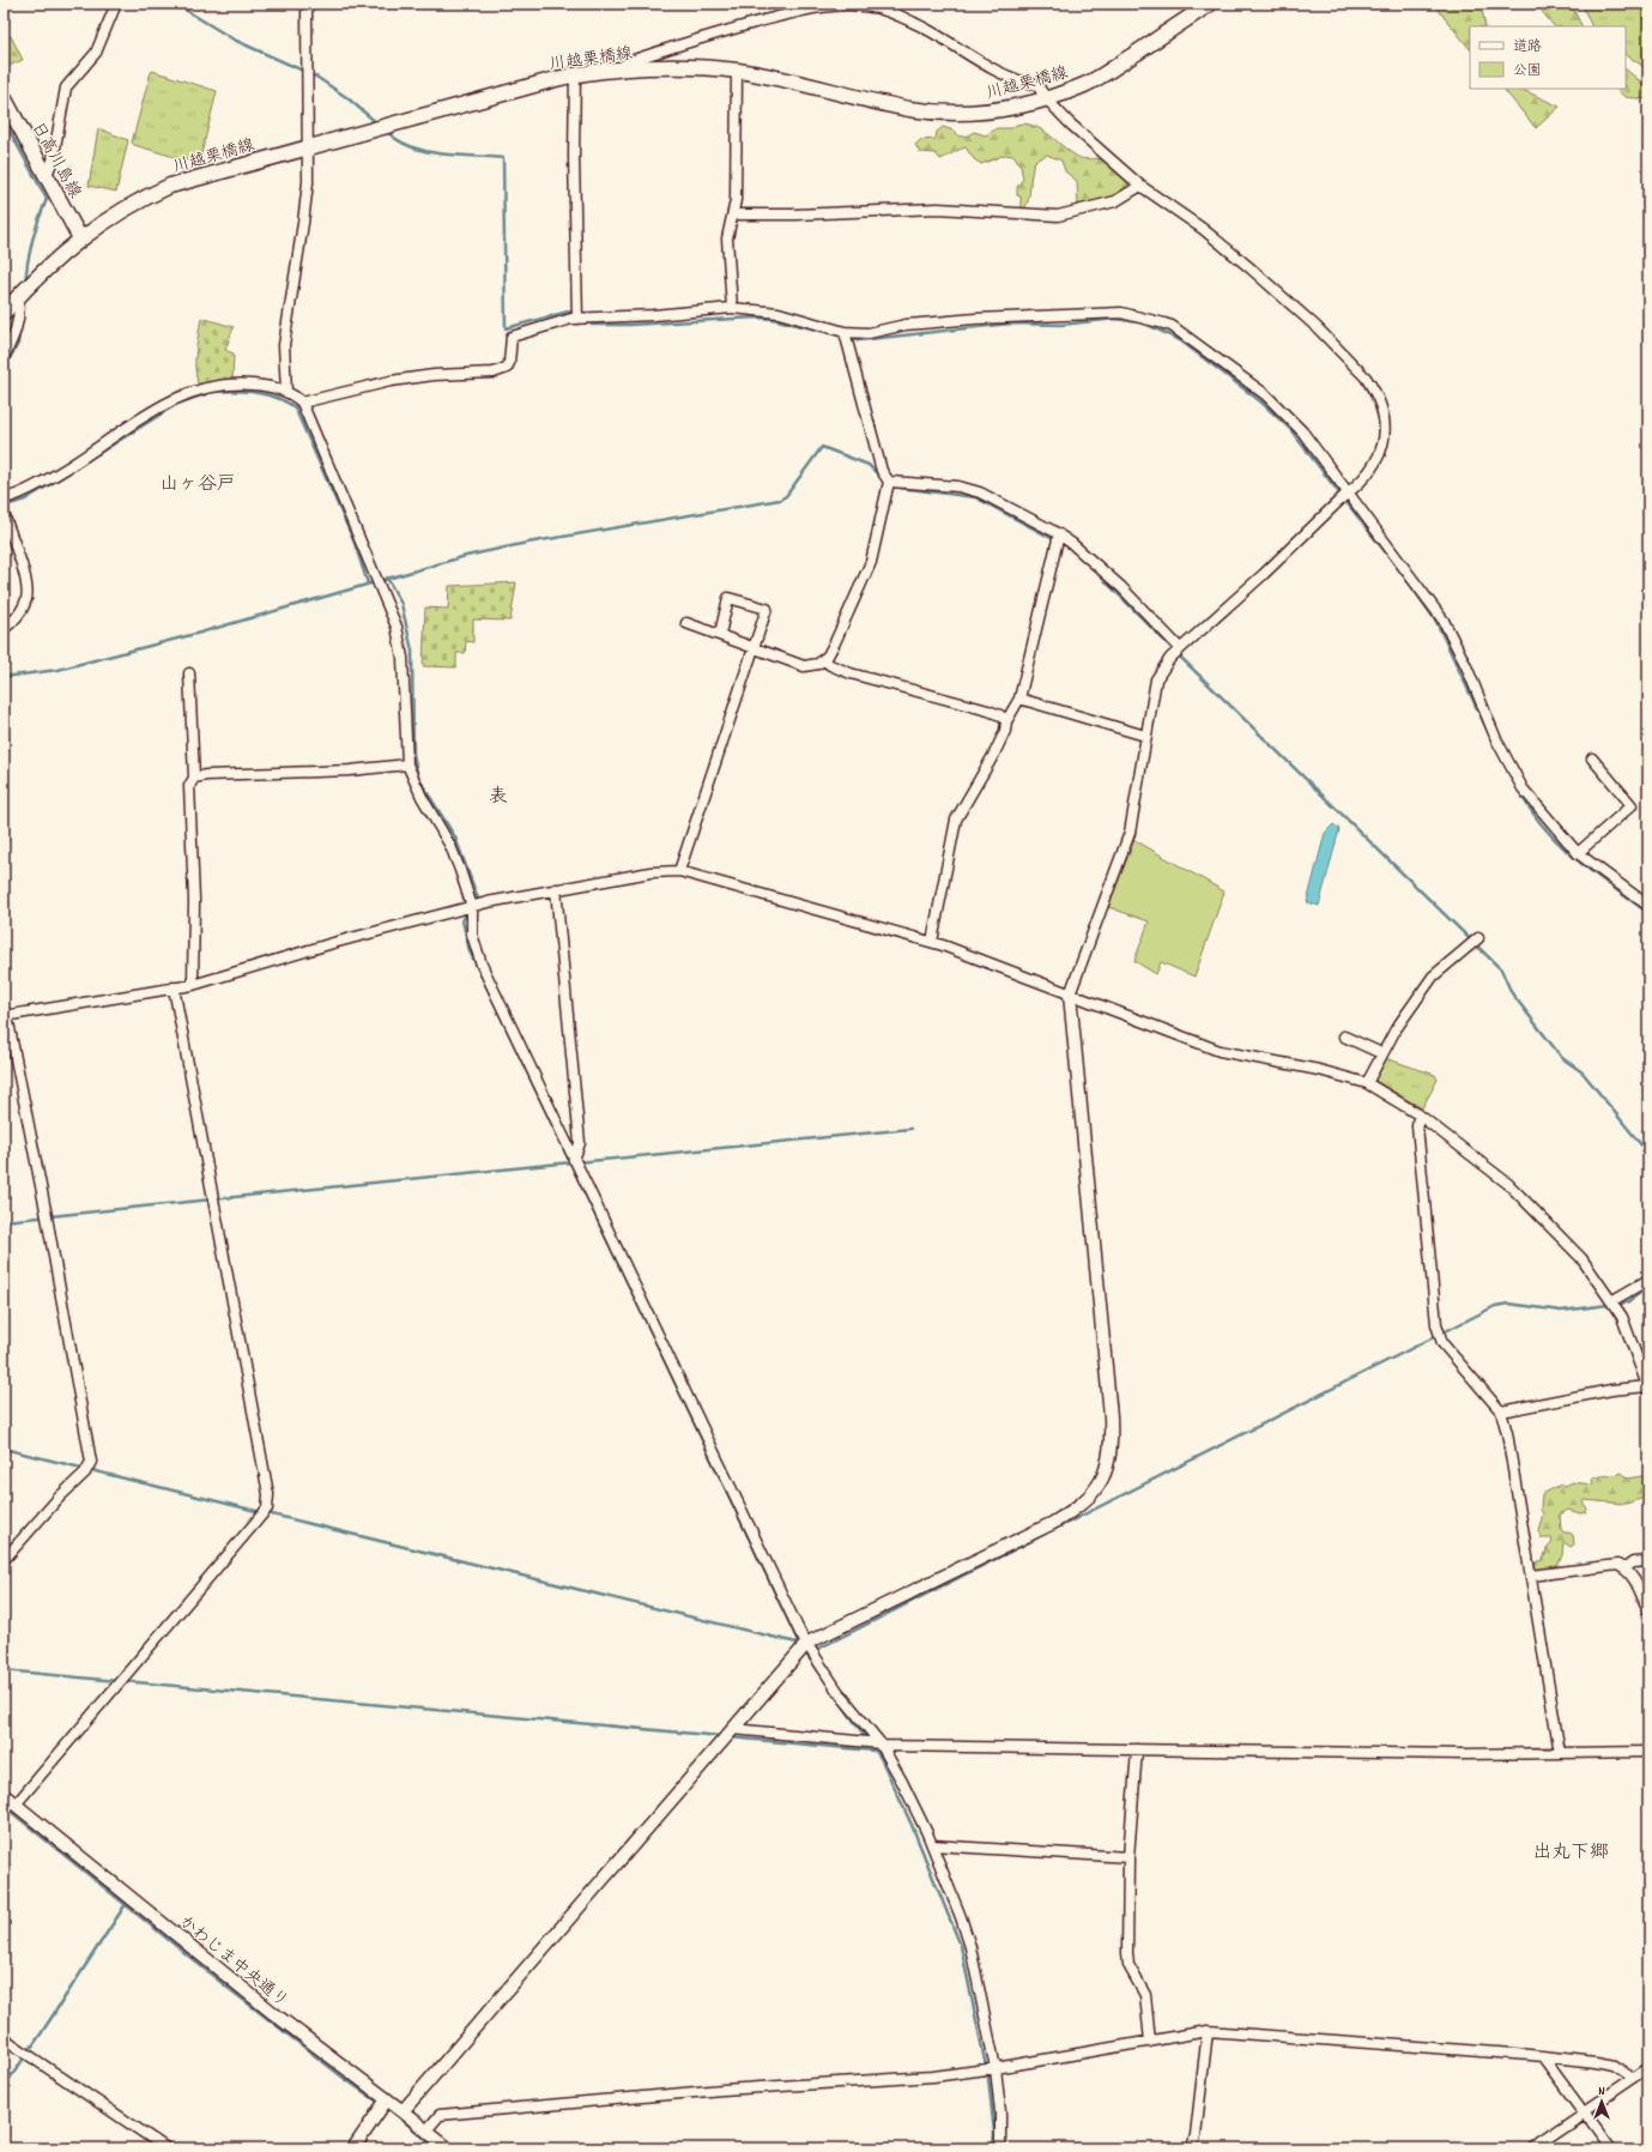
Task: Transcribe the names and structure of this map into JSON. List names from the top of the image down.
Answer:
{
  "streets": {
    "main road": ["川越栗橋線", "日高川島線"],
    "street": ["かわじま中央通り"]
  },
  "crossings": [
    ["川越栗橋線", "日高川島線"]
  ],
  "districts": ["山ヶ谷戸", "表", "出丸下郷"],
  "legend": ["道路", "公園"],
  "north": "top"
}
